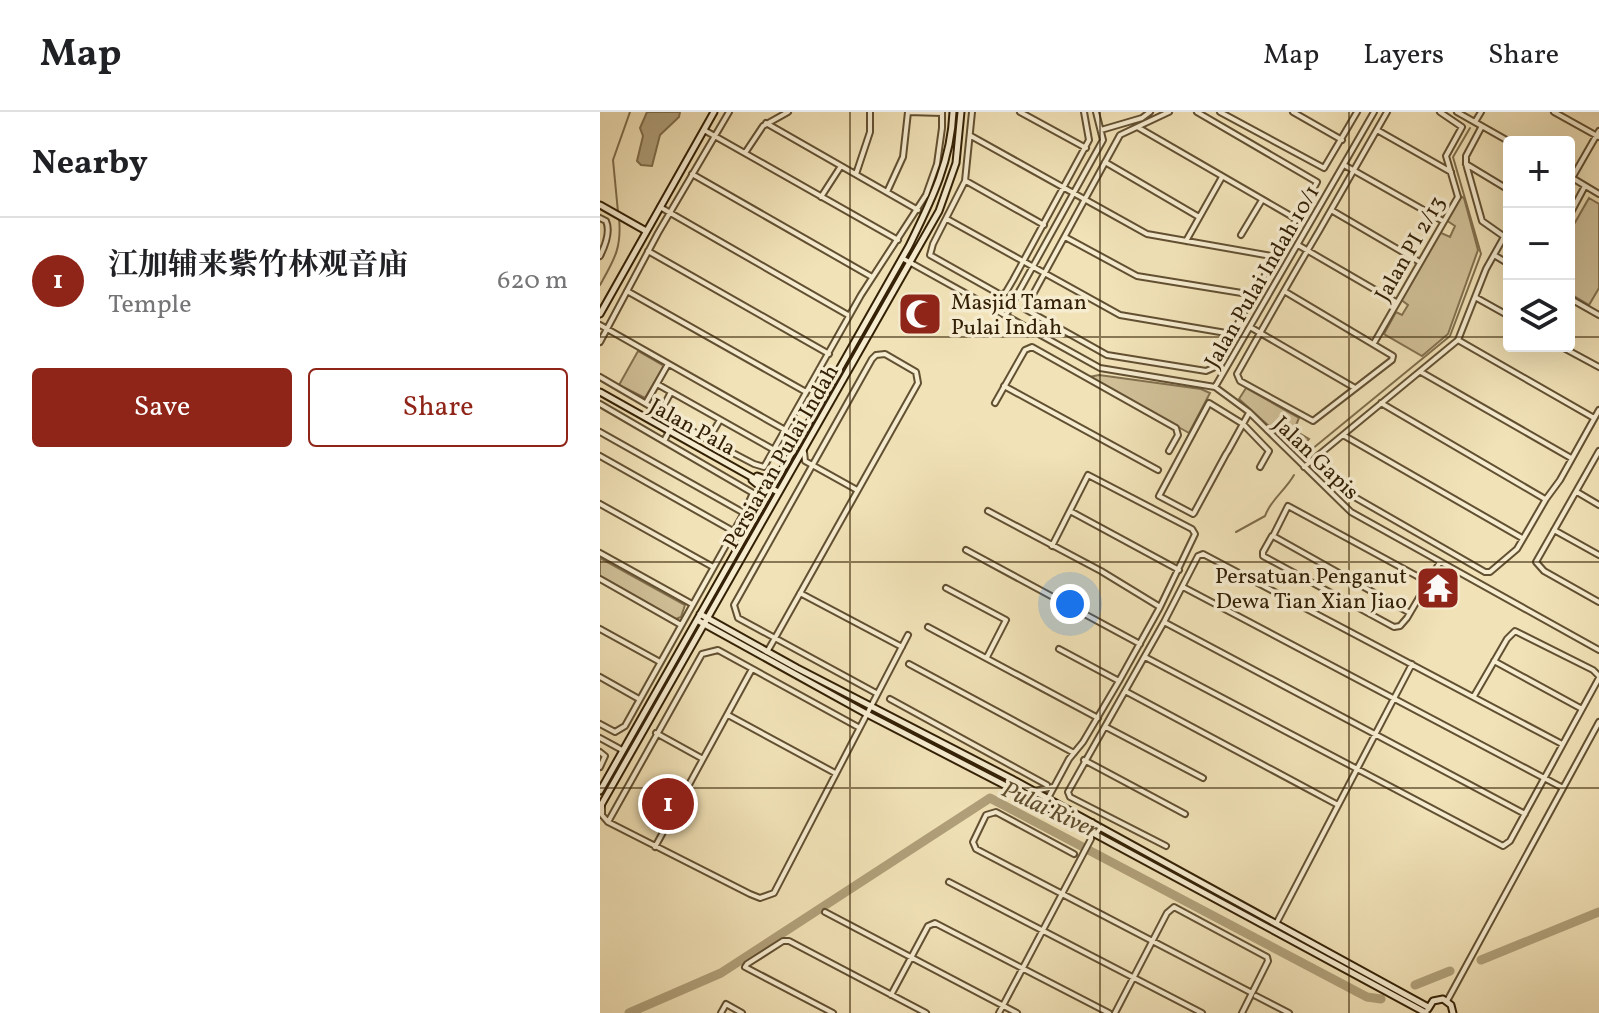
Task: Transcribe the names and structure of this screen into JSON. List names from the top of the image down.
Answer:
{
  "streets": {
    "street": [
      "Jalan PI 2/13",
      "Jalan Pulai Indah 10/1",
      "Jalan Pala",
      "Persiaran Pulai Indah",
      "Jalan Gapis"
    ]
  },
  "crossings": [
    ["Jalan Pulai Indah 10/1", "Persiaran Pulai Indah"],
    ["Jalan Pulai Indah 10/1", "Jalan Gapis"],
    ["Jalan Pala", "Persiaran Pulai Indah"]
  ],
  "water": ["Pulai River"],
  "places": {
    "mosque": ["Masjid Taman Pulai Indah"],
    "temple": ["Persatuan Penganut Dewa Tian Xian Jiao"]
  },
  "page": {
    "header": "Map",
    "nav": ["Map", "Layers", "Share"],
    "heading": "Nearby",
    "map_buttons": ["+", "−"],
    "list": [
      {
        "mark": "1",
        "name": "江加辅来紫竹林观音庙",
        "note": "Temple",
        "value": "620 m"
      }
    ],
    "buttons": ["Save", "Share"],
    "pins": "1"
  }
}
